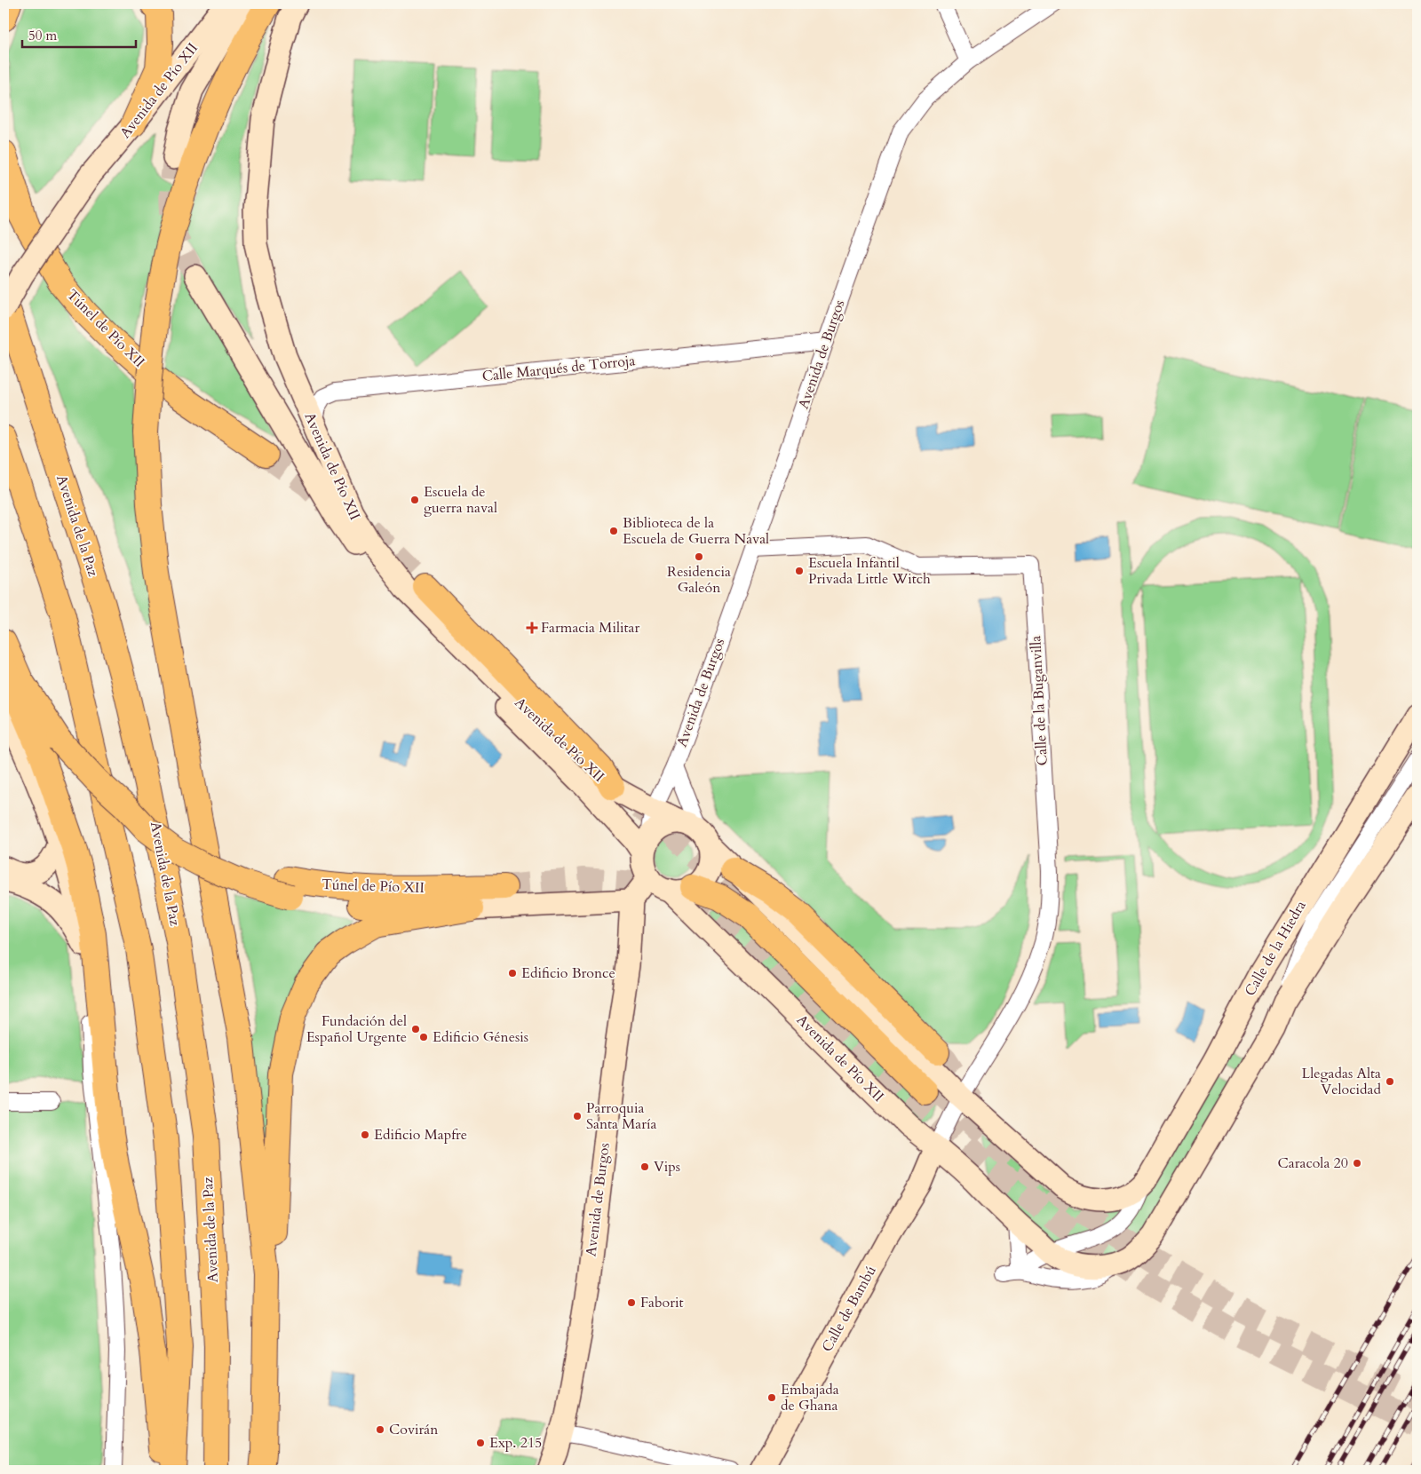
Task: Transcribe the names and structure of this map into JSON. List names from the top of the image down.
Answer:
{
  "streets": {
    "main road": [
      "Avenida de Pío XII",
      "Túnel de Pío XII",
      "Avenida de Burgos",
      "Avenida de la Paz",
      "Calle de la Hiedra",
      "Calle de Bambú"
    ],
    "street": ["Calle Marqués de Torroja", "Calle de la Buganvilla"]
  },
  "crossings": [
    ["Avenida de Pío XII", "Avenida de Burgos"],
    ["Avenida de Pío XII", "Calle Marqués de Torroja"],
    ["Avenida de Pío XII", "Calle de la Buganvilla"],
    ["Avenida de Pío XII", "Calle de la Hiedra"],
    ["Avenida de Pío XII", "Calle de Bambú"],
    ["Avenida de Burgos", "Calle Marqués de Torroja"],
    ["Avenida de Burgos", "Calle de la Buganvilla"],
    ["Calle de la Buganvilla", "Calle de la Hiedra"]
  ],
  "places": {
    "other": [
      "Escuela de guerra naval",
      "Biblioteca de la Escuela de Guerra Naval",
      "Residencia Galeón",
      "Escuela Infantil Privada Little Witch",
      "Edificio Bronce",
      "Fundación del Español Urgente",
      "Edificio Génesis",
      "Llegadas Alta Velocidad",
      "Parroquia Santa María",
      "Edificio Mapfre",
      "Caracola 20",
      "Vips",
      "Faborit",
      "Embajada de Ghana",
      "Covirán",
      "Exp. 215"
    ],
    "health": ["Farmacia Militar"]
  },
  "scale_bar": "50 m"
}
